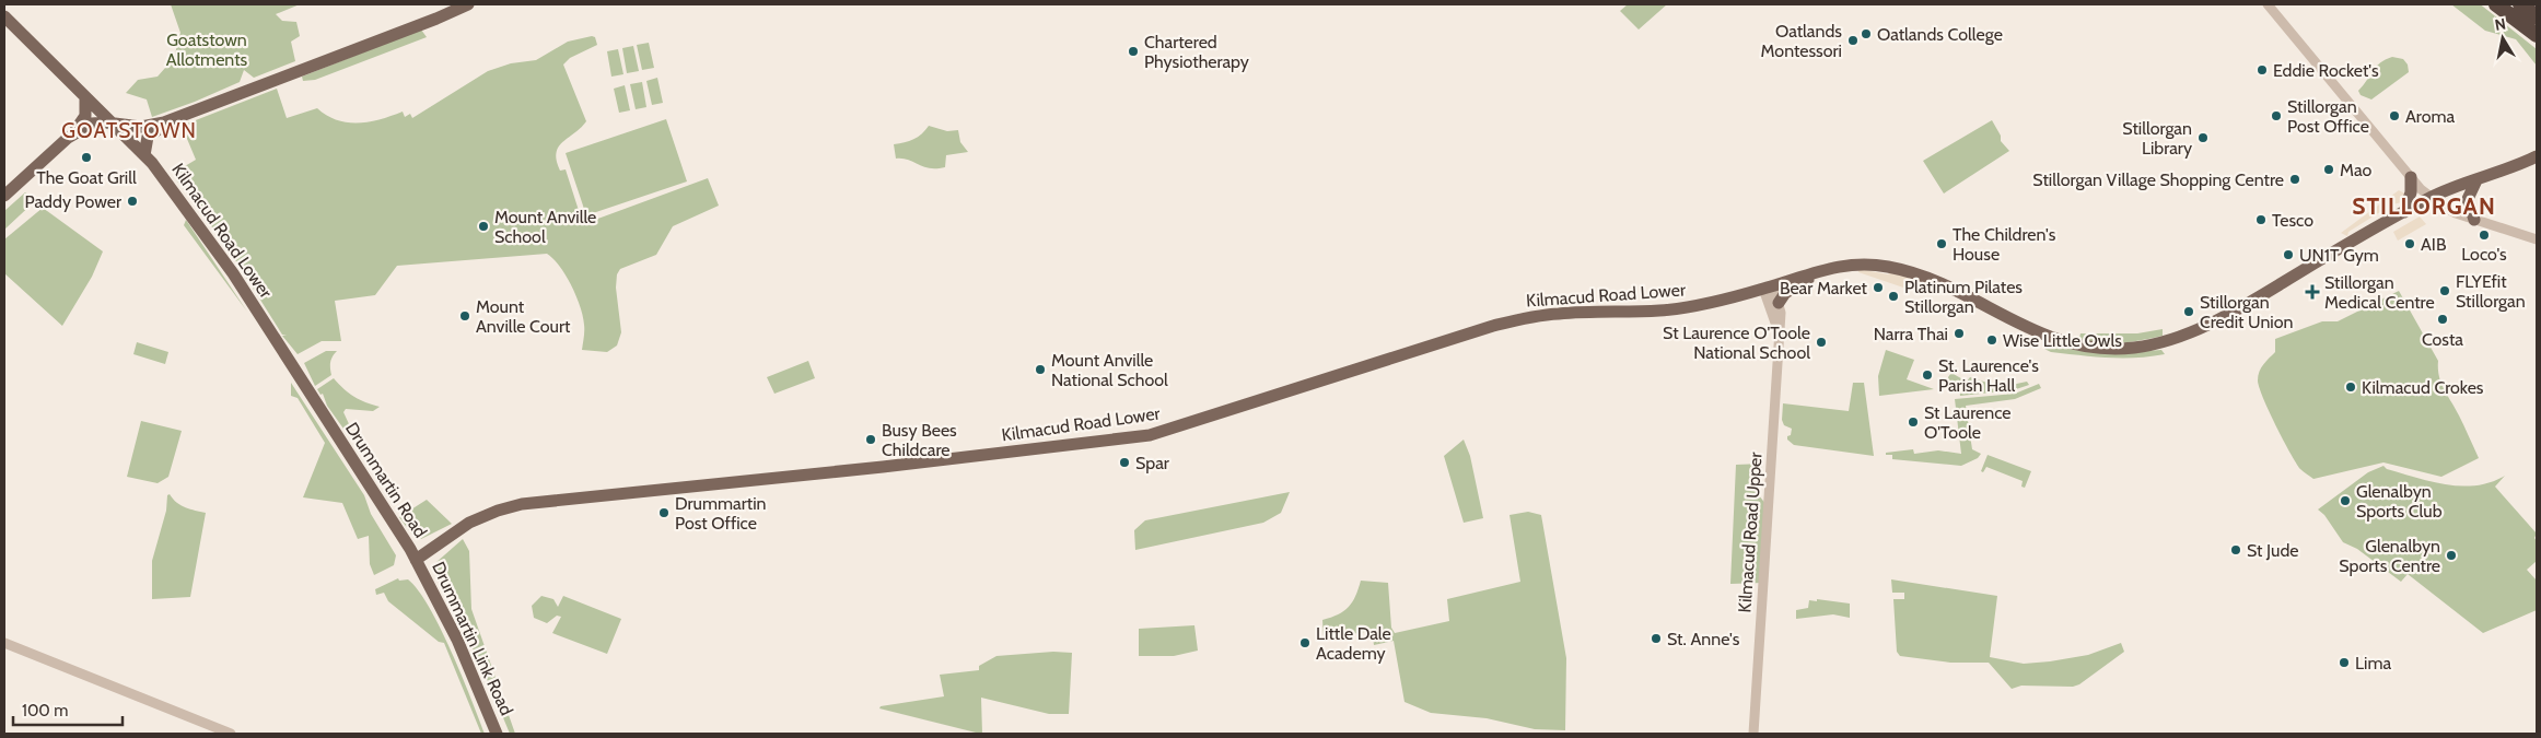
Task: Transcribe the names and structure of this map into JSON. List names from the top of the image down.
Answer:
{
  "streets": {
    "main road": ["Kilmacud Road Lower", "Drummartin Road", "Drummartin Link Road"],
    "street": ["Kilmacud Road Upper"]
  },
  "crossings": [
    ["Kilmacud Road Lower", "Drummartin Road"],
    ["Kilmacud Road Lower", "Kilmacud Road Upper"],
    ["Drummartin Road", "Drummartin Link Road"]
  ],
  "districts": ["GOATSTOWN", "STILLORGAN"],
  "parks": ["Goatstown Allotments"],
  "places": {
    "other": [
      "Oatlands College",
      "Oatlands Montessori",
      "Chartered Physiotherapy",
      "Eddie Rocket's",
      "Stillorgan Post Office",
      "Aroma",
      "Stillorgan Library",
      "The Goat Grill",
      "Mao",
      "Stillorgan Village Shopping Centre",
      "Paddy Power",
      "Tesco",
      "Mount Anville School",
      "Loco's",
      "The Children's House",
      "AIB",
      "UN1T Gym",
      "Bear Market",
      "FLYEfit Stillorgan",
      "Platinum Pilates Stillorgan",
      "Stillorgan Credit Union",
      "Mount Anville Court",
      "Costa",
      "Narra Thai",
      "Wise Little Owls",
      "St Laurence O'Toole National School",
      "Mount Anville National School",
      "St. Laurence's Parish Hall",
      "Kilmacud Crokes",
      "St Laurence O'Toole",
      "Busy Bees Childcare",
      "Spar",
      "Glenalbyn Sports Club",
      "Drummartin Post Office",
      "St Jude",
      "Glenalbyn Sports Centre",
      "St. Anne's",
      "Little Dale Academy",
      "Lima"
    ],
    "health": ["Stillorgan Medical Centre"]
  },
  "scale_bar": "100 m",
  "north": "top"
}
